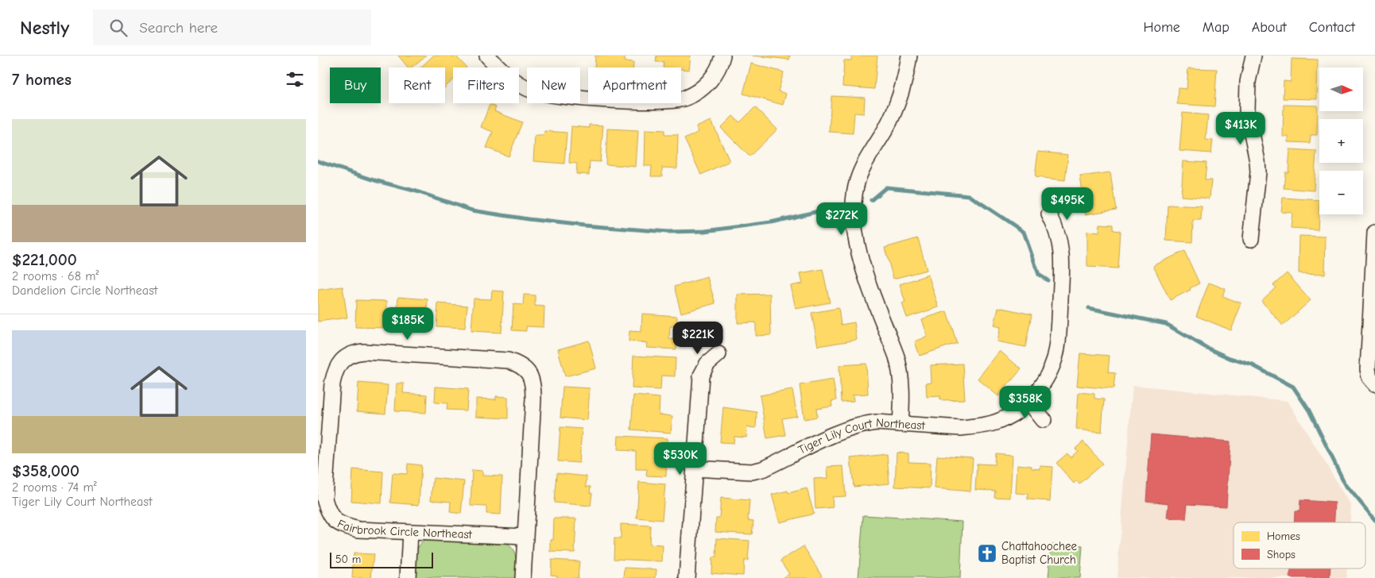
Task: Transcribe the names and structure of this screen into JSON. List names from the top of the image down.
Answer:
{
  "streets": {
    "street": ["Tiger Lily Court Northeast", "Fairbrook Circle Northeast"]
  },
  "places": {
    "church": ["Chattahoochee Baptist Church"]
  },
  "legend": ["Homes", "Shops"],
  "scale_bar": "50 m",
  "north": "right",
  "page": {
    "header": "Nestly",
    "search": "Search here",
    "nav": [
      "Home",
      "Map",
      "About",
      "Contact"
    ],
    "heading": "7 homes",
    "map_buttons": ["+", "−"],
    "chip": [
      "Buy",
      "Rent",
      "Filters",
      "New",
      "Apartment"
    ],
    "list": [
      {
        "name": "$221,000",
        "note": "2 rooms · 68 m² · Dandelion Circle Northeast"
      },
      {
        "name": "$358,000",
        "note": "2 rooms · 74 m² · Tiger Lily Court Northeast"
      }
    ],
    "price": [
      "$413K",
      "$495K",
      "$272K",
      "$185K",
      "$221K",
      "$358K",
      "$530K"
    ],
    "scale": "50 m"
  }
}
